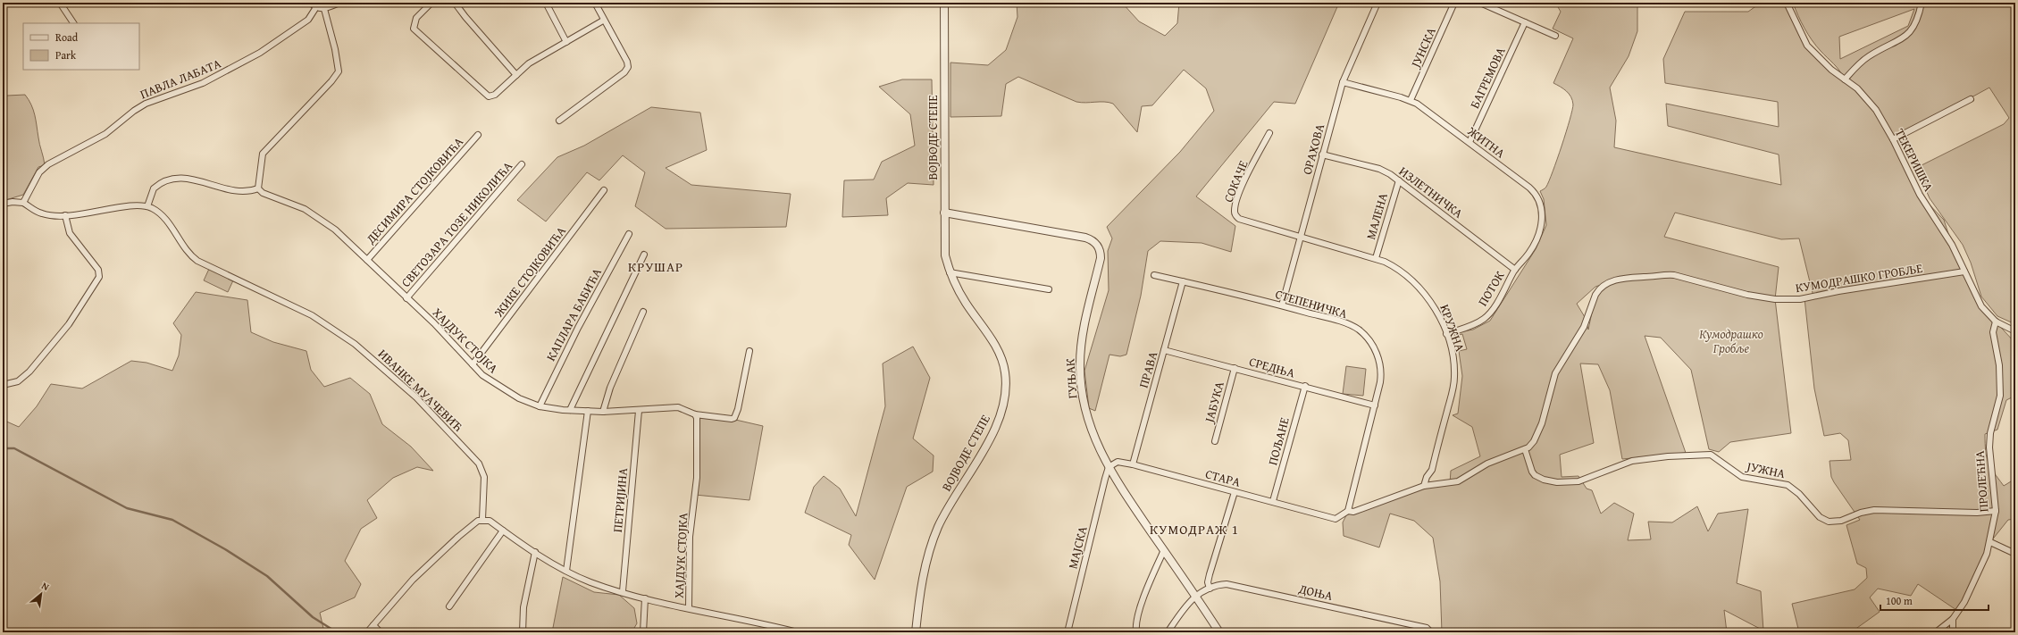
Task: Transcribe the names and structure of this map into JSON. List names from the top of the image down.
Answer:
{
  "streets": {
    "street": [
      "ЈУНСКА",
      "БАГРЕМОВА",
      "ПАВЛА ЛАБАТА",
      "ВОЈВОДЕ СТЕПЕ",
      "ЖИТНА",
      "ОРАХОВА",
      "ТЕКЕРИШКА",
      "СОКАЧЕ",
      "ДЕСИМИРА СТОЈКОВИЋА",
      "ИЗЛЕТНИЧКА",
      "МАЛЕНА",
      "СВЕТОЗАРА ТОЗЕ НИКОЛИЋА",
      "ЖИКЕ СТОЈКОВИЋА",
      "КУМОДРАШКО ГРОБЉЕ",
      "ПОТОК",
      "СТЕПЕНИЧКА",
      "КАПЛАРА БАБИЋА",
      "КРУЖНА",
      "ХАЈДУК СТОЈКА",
      "СРЕДЊА",
      "ПРАВА",
      "ГУЊАК",
      "ИВАНКЕ МУАЧЕВИЋ",
      "ЈАБУКА",
      "ПОЉАНЕ",
      "ЈУЖНА",
      "СТАРА",
      "ПРОЛЕЋНА",
      "ПЕТРИЈИНА",
      "МАЈСКА",
      "ДОЊА"
    ]
  },
  "crossings": [
    ["ЈУНСКА", "ЖИТНА"],
    ["БАГРЕМОВА", "ЖИТНА"],
    ["ВОЈВОДЕ СТЕПЕ", "ГУЊАК"],
    ["ЖИТНА", "ОРАХОВА"],
    ["ЖИТНА", "ИЗЛЕТНИЧКА"],
    ["ЖИТНА", "ПОТОК"],
    ["ОРАХОВА", "СОКАЧЕ"],
    ["ОРАХОВА", "ИЗЛЕТНИЧКА"],
    ["ОРАХОВА", "СТЕПЕНИЧКА"],
    ["ОРАХОВА", "КРУЖНА"],
    ["ТЕКЕРИШКА", "КУМОДРАШКО ГРОБЉЕ"],
    ["ТЕКЕРИШКА", "ПРОЛЕЋНА"],
    ["СОКАЧЕ", "КРУЖНА"],
    ["ДЕСИМИРА СТОЈКОВИЋА", "ХАЈДУК СТОЈКА"],
    ["ИЗЛЕТНИЧКА", "МАЛЕНА"],
    ["ИЗЛЕТНИЧКА", "ПОТОК"],
    ["МАЛЕНА", "КРУЖНА"],
    ["СВЕТОЗАРА ТОЗЕ НИКОЛИЋА", "ХАЈДУК СТОЈКА"],
    ["ЖИКЕ СТОЈКОВИЋА", "ХАЈДУК СТОЈКА"],
    ["КУМОДРАШКО ГРОБЉЕ", "ЈУЖНА"],
    ["ПОТОК", "КРУЖНА"],
    ["СТЕПЕНИЧКА", "СРЕДЊА"],
    ["СТЕПЕНИЧКА", "ПРАВА"],
    ["СТЕПЕНИЧКА", "СТАРА"],
    ["КАПЛАРА БАБИЋА", "ХАЈДУК СТОЈКА"],
    ["ХАЈДУК СТОЈКА", "ПЕТРИЈИНА"],
    ["СРЕДЊА", "ПРАВА"],
    ["СРЕДЊА", "ЈАБУКА"],
    ["СРЕДЊА", "ПОЉАНЕ"],
    ["ПРАВА", "СТАРА"],
    ["ГУЊАК", "СТАРА"],
    ["ГУЊАК", "МАЈСКА"],
    ["ГУЊАК", "ДОЊА"],
    ["ПОЉАНЕ", "СТАРА"],
    ["ЈУЖНА", "ПРОЛЕЋНА"],
    ["СТАРА", "МАЈСКА"]
  ],
  "districts": ["КРУШАР", "КУМОДРАЖ 1"],
  "parks": ["Кумодрашко Гробље"],
  "legend": ["Road", "Park"],
  "scale_bar": "100 m",
  "north": "top right"
}
